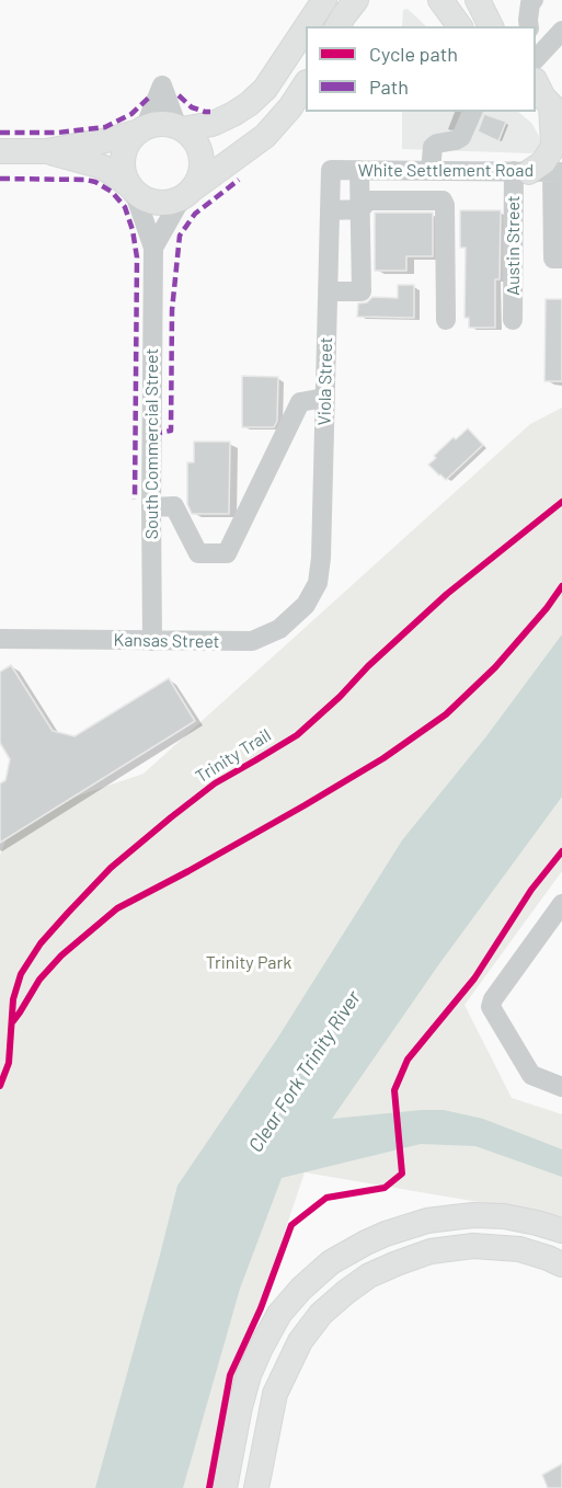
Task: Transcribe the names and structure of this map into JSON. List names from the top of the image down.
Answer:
{
  "streets": {
    "street": [
      "White Settlement Road",
      "Austin Street",
      "Viola Street",
      "South Commercial Street",
      "Kansas Street"
    ],
    "cycle path": ["Trinity Trail"]
  },
  "crossings": [
    ["White Settlement Road", "Austin Street"],
    ["White Settlement Road", "Viola Street"],
    ["Viola Street", "Kansas Street"],
    ["South Commercial Street", "Kansas Street"]
  ],
  "water": ["Clear Fork Trinity River"],
  "parks": ["Trinity Park"],
  "legend": ["Cycle path", "Path"]
}
